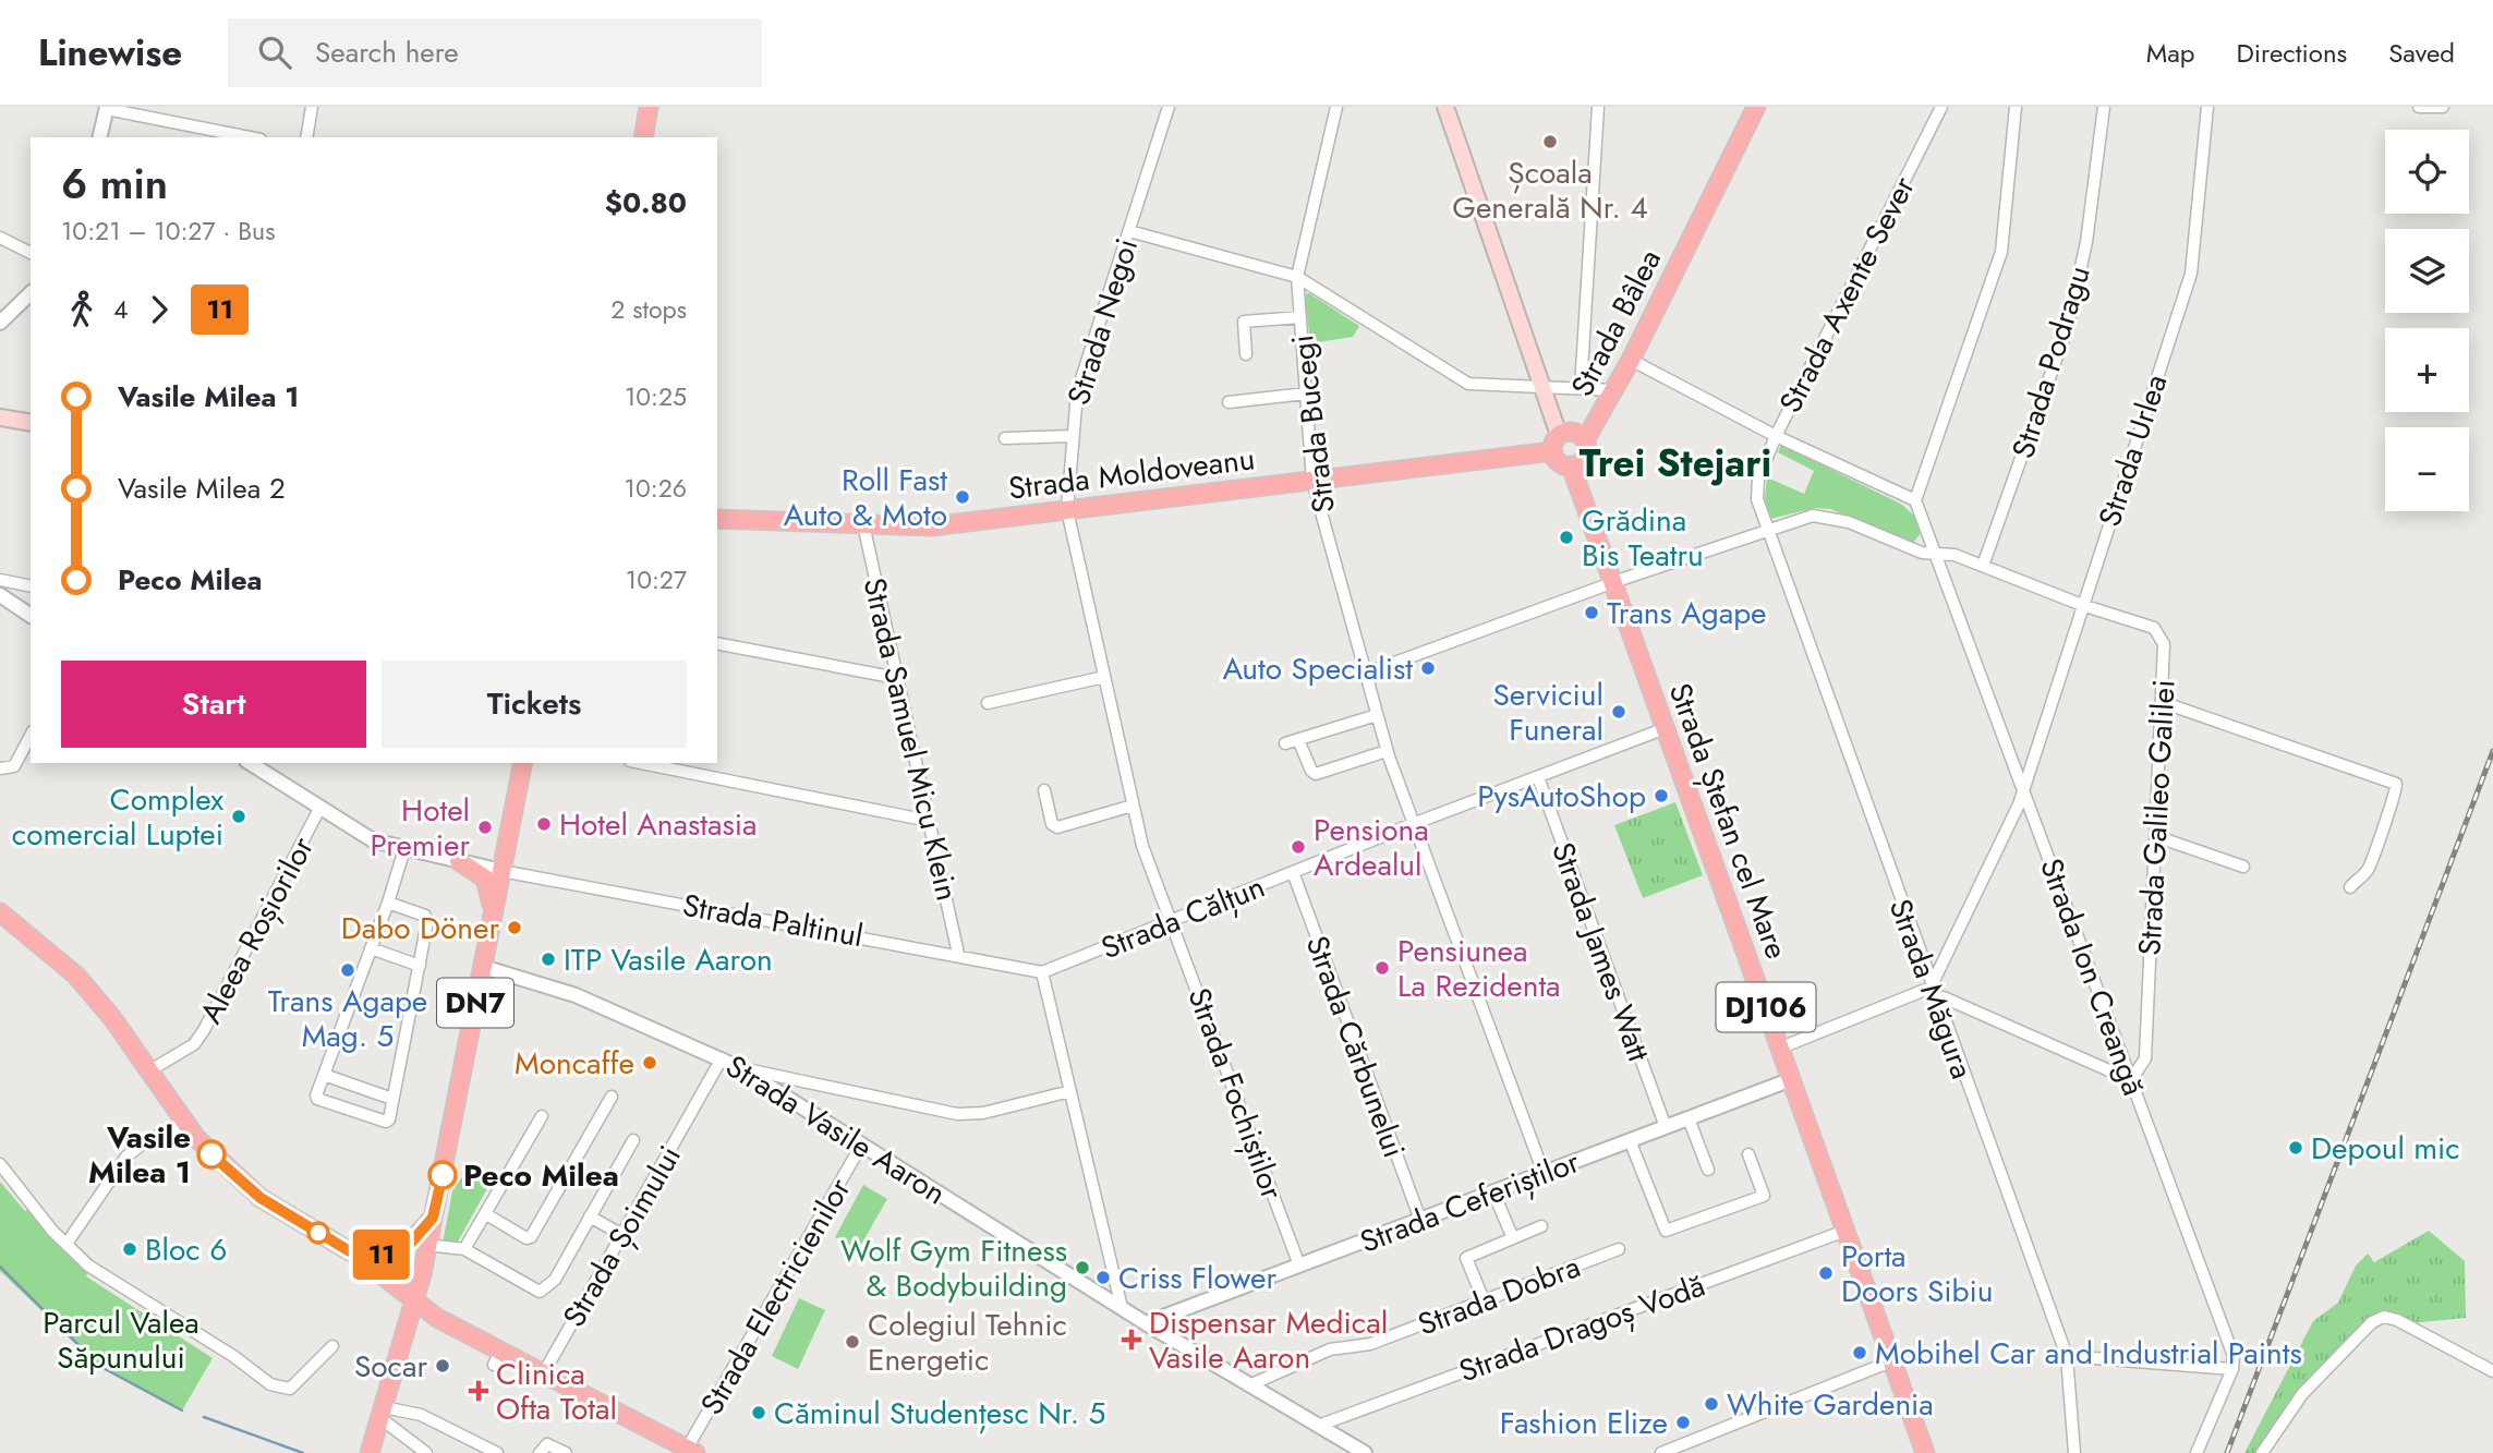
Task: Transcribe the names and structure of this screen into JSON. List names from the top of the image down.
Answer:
{
  "streets": {
    "main road": [
      "Strada Bâlea",
      "Strada Moldoveanu",
      "Strada Ștefan cel Mare",
      "DN7",
      "DJ106"
    ],
    "street": [
      "Strada Axente Sever",
      "Strada Negoi",
      "Strada Podragu",
      "Strada Bucegi",
      "Strada Urlea",
      "Strada Samuel Micu Klein",
      "Strada Galileo Galilei",
      "Strada Călțun",
      "Strada Paltinul",
      "Aleea Roșiorilor",
      "Strada James Watt",
      "Strada Ion Creangă",
      "Strada Măgura",
      "Strada Cărbunelui",
      "Strada Fochiștilor",
      "Strada Vasile Aaron",
      "Strada Ceferiștilor",
      "Strada Șoimului",
      "Strada Dobra",
      "Strada Electricienilor",
      "Strada Dragoș Vodă"
    ]
  },
  "crossings": [
    ["Strada Axente Sever", "Strada Măgura"],
    ["Strada Negoi", "Strada Moldoveanu"],
    ["Strada Negoi", "Strada Călțun"],
    ["Strada Negoi", "Strada Fochiștilor"],
    ["Strada Bâlea", "Strada Moldoveanu"],
    ["Strada Bâlea", "Strada Ștefan cel Mare"],
    ["Strada Bucegi", "Strada Moldoveanu"],
    ["Strada Bucegi", "Strada Călțun"],
    ["Strada Bucegi", "Strada Ceferiștilor"],
    ["Strada Urlea", "Strada Galileo Galilei"],
    ["Strada Urlea", "Strada Ion Creangă"],
    ["Strada Urlea", "Strada Măgura"],
    ["Strada Moldoveanu", "Strada Samuel Micu Klein"],
    ["Strada Moldoveanu", "Strada Ștefan cel Mare"],
    ["Strada Samuel Micu Klein", "Strada Paltinul"],
    ["Strada Galileo Galilei", "Strada Ion Creangă"],
    ["Strada Ștefan cel Mare", "Strada Călțun"],
    ["Strada Ștefan cel Mare", "Strada Ceferiștilor"],
    ["Strada Ștefan cel Mare", "Strada Dragoș Vodă"],
    ["Strada Călțun", "Strada Paltinul"],
    ["Strada Călțun", "Strada James Watt"],
    ["Strada Călțun", "Strada Cărbunelui"],
    ["Strada Călțun", "Strada Fochiștilor"],
    ["Strada Paltinul", "DN7"],
    ["Strada James Watt", "Strada Ceferiștilor"],
    ["DN7", "Strada Vasile Aaron"],
    ["Strada Cărbunelui", "Strada Ceferiștilor"],
    ["Strada Fochiștilor", "Strada Ceferiștilor"],
    ["Strada Vasile Aaron", "Strada Ceferiștilor"],
    ["Strada Vasile Aaron", "Strada Șoimului"],
    ["Strada Vasile Aaron", "Strada Dobra"],
    ["Strada Vasile Aaron", "Strada Electricienilor"],
    ["Strada Vasile Aaron", "Strada Dragoș Vodă"]
  ],
  "districts": ["Trei Stejari"],
  "parks": ["Parcul Valea Săpunului"],
  "places": {
    "other": [
      "Școala Generală Nr. 4",
      "Roll Fast Auto & Moto",
      "Grădina Bis Teatru",
      "Trans Agape",
      "Auto Specialist",
      "Serviciul Funeral",
      "PysAutoShop",
      "Complex comercial Luptei",
      "Hotel Anastasia",
      "Hotel Premier",
      "Pensiona Ardealul",
      "Dabo Döner",
      "ITP Vasile Aaron",
      "Pensiunea La Rezidenta",
      "Trans Agape Mag. 5",
      "Moncaffe",
      "Depoul mic",
      "Vasile Milea 1",
      "Peco Milea",
      "Bloc 6",
      "Wolf Gym Fitness & Bodybuilding",
      "Porta Doors Sibiu",
      "Criss Flower",
      "Colegiul Tehnic Energetic",
      "Mobihel Car and Industrial Paints",
      "Socar",
      "White Gardenia",
      "Căminul Studențesc Nr. 5",
      "Fashion Elize"
    ],
    "health": ["Dispensar Medical Vasile Aaron", "Clinica Ofta Total"]
  },
  "lines": ["bus line 11"],
  "page": {
    "header": "Linewise",
    "search": "Search here",
    "nav": ["Map", "Directions", "Saved"],
    "on_map": "11",
    "map_buttons": ["+", "−"],
    "heading": ["6 min", "10:21 – 10:27 · Bus", "$0.80"],
    "legs": ["4", "11", "2 stops"],
    "list": [
      {
        "name": "Vasile Milea 1",
        "value": "10:25"
      },
      {
        "name": "Vasile Milea 2",
        "value": "10:26"
      },
      {
        "name": "Peco Milea",
        "value": "10:27"
      }
    ],
    "buttons": ["Start", "Tickets"]
  }
}
